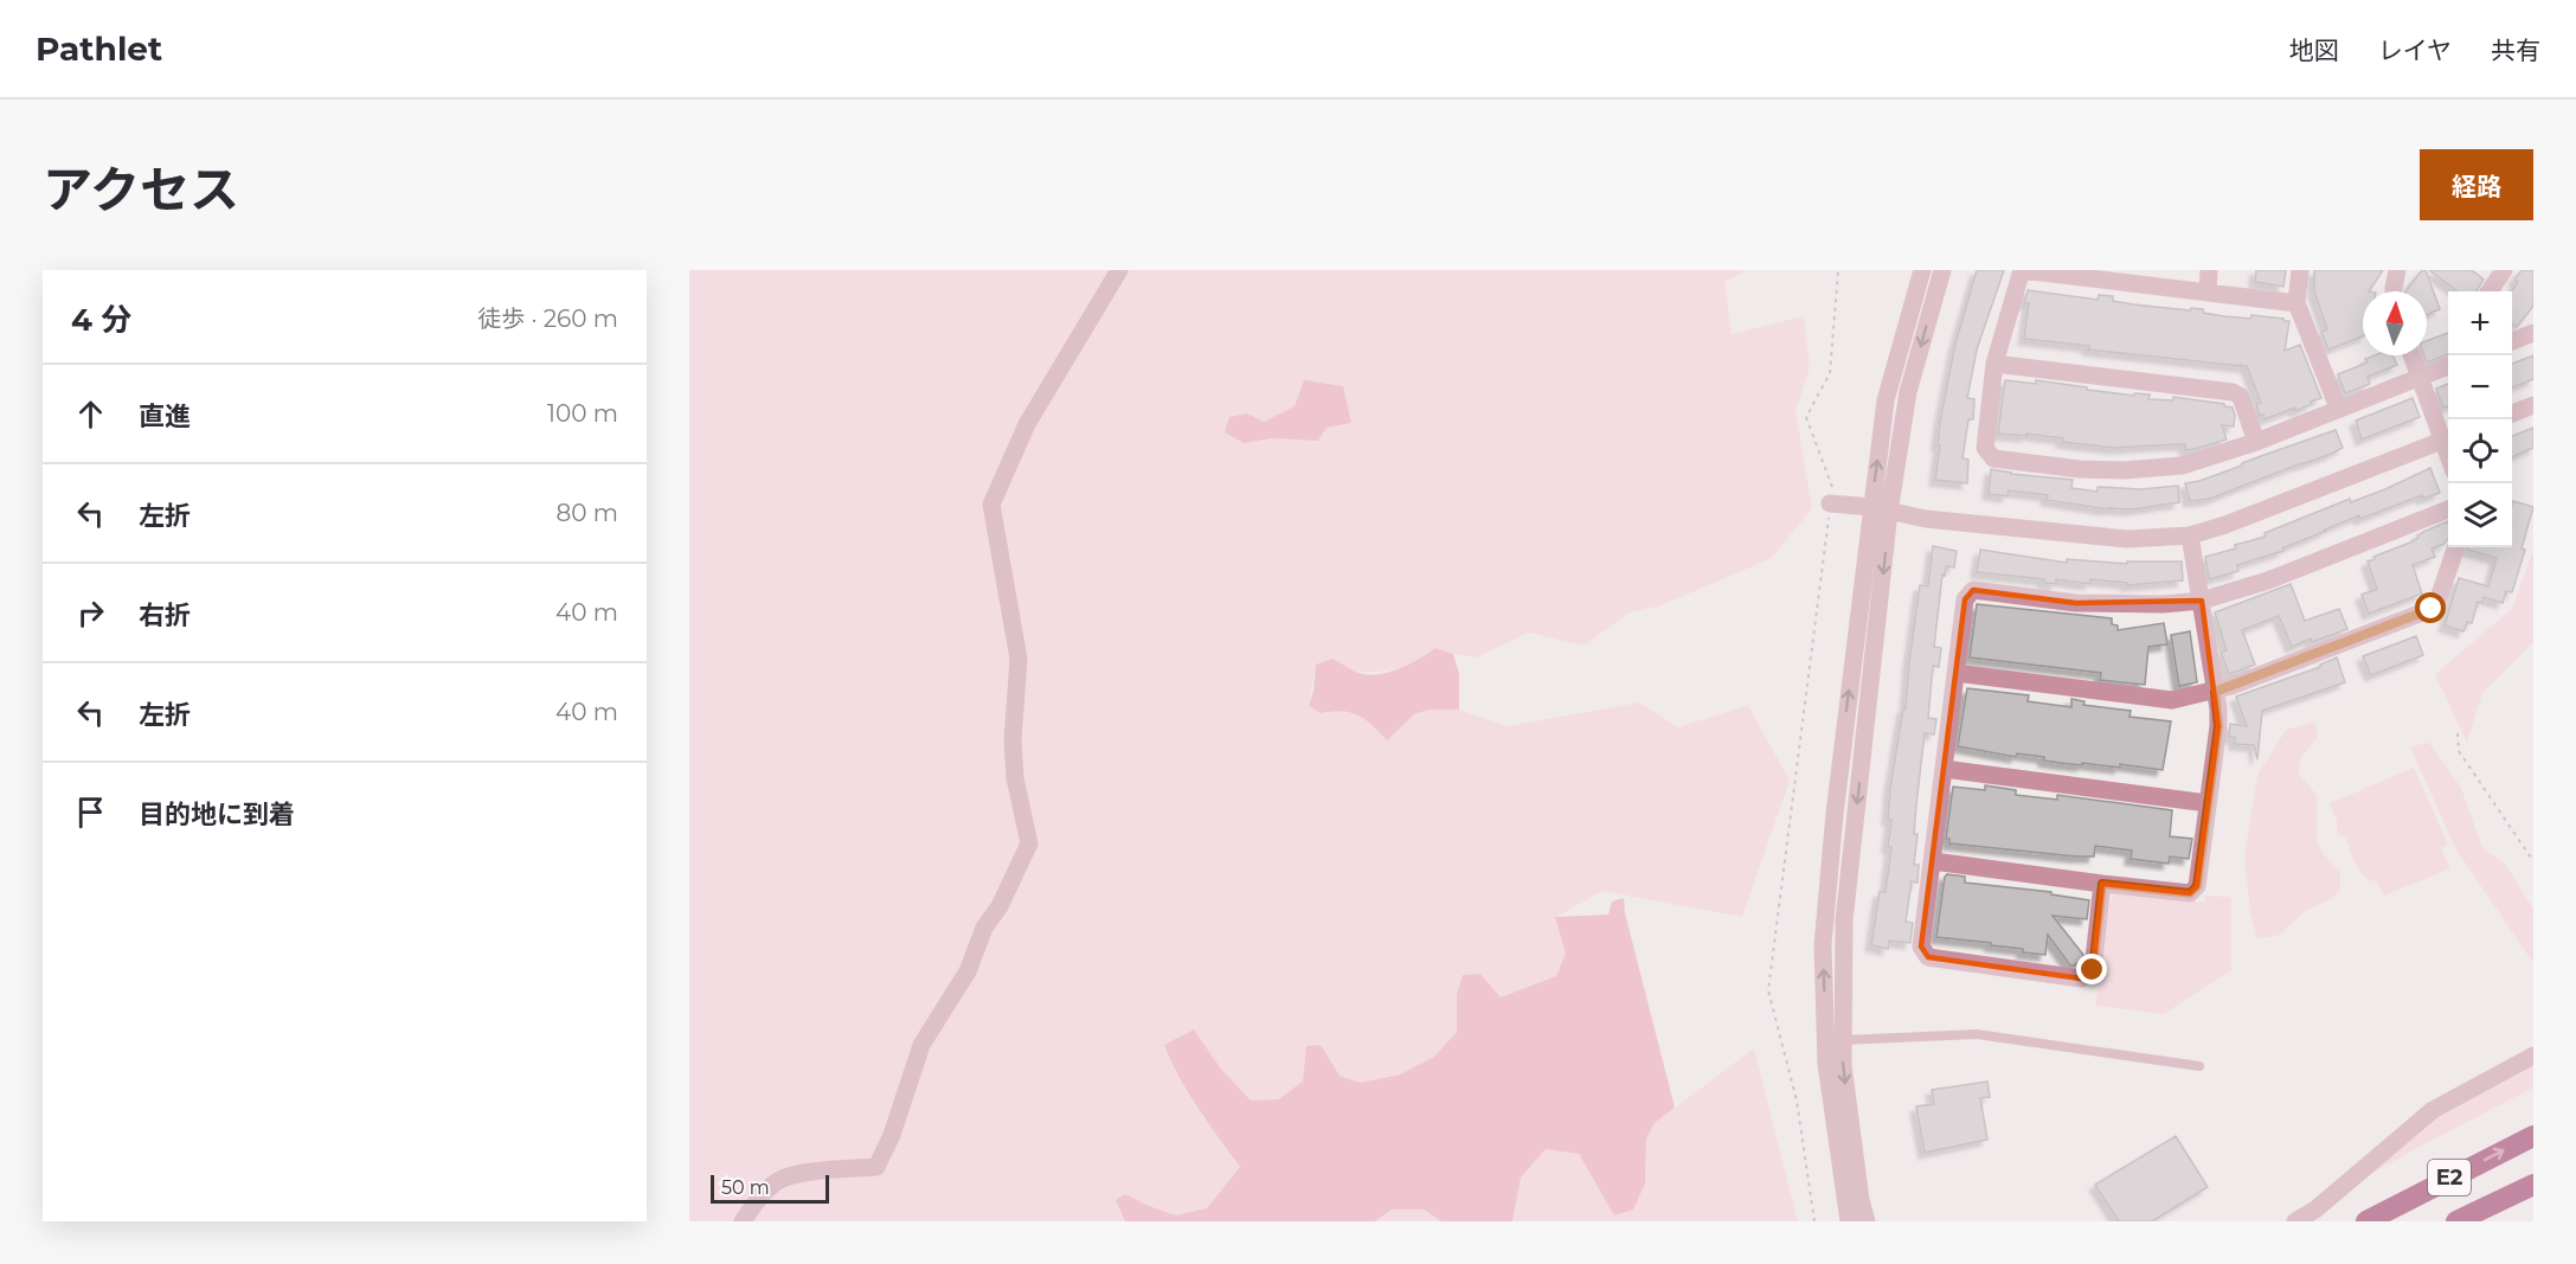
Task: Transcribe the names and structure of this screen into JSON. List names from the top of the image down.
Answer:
{
  "streets": {
    "highway": ["E2"]
  },
  "scale_bar": "50 m",
  "north": "top",
  "page": {
    "header": "Pathlet",
    "nav": ["地図", "レイヤ", "共有"],
    "title": "アクセス",
    "buttons": "経路",
    "heading": ["4 分", "徒歩 · 260 m"],
    "map_buttons": ["+", "−"],
    "list": [
      ["直進", "100 m"],
      ["左折", "80 m"],
      ["右折", "40 m"],
      ["左折", "40 m"],
      "目的地に到着"
    ],
    "scale": "50 m"
  }
}
